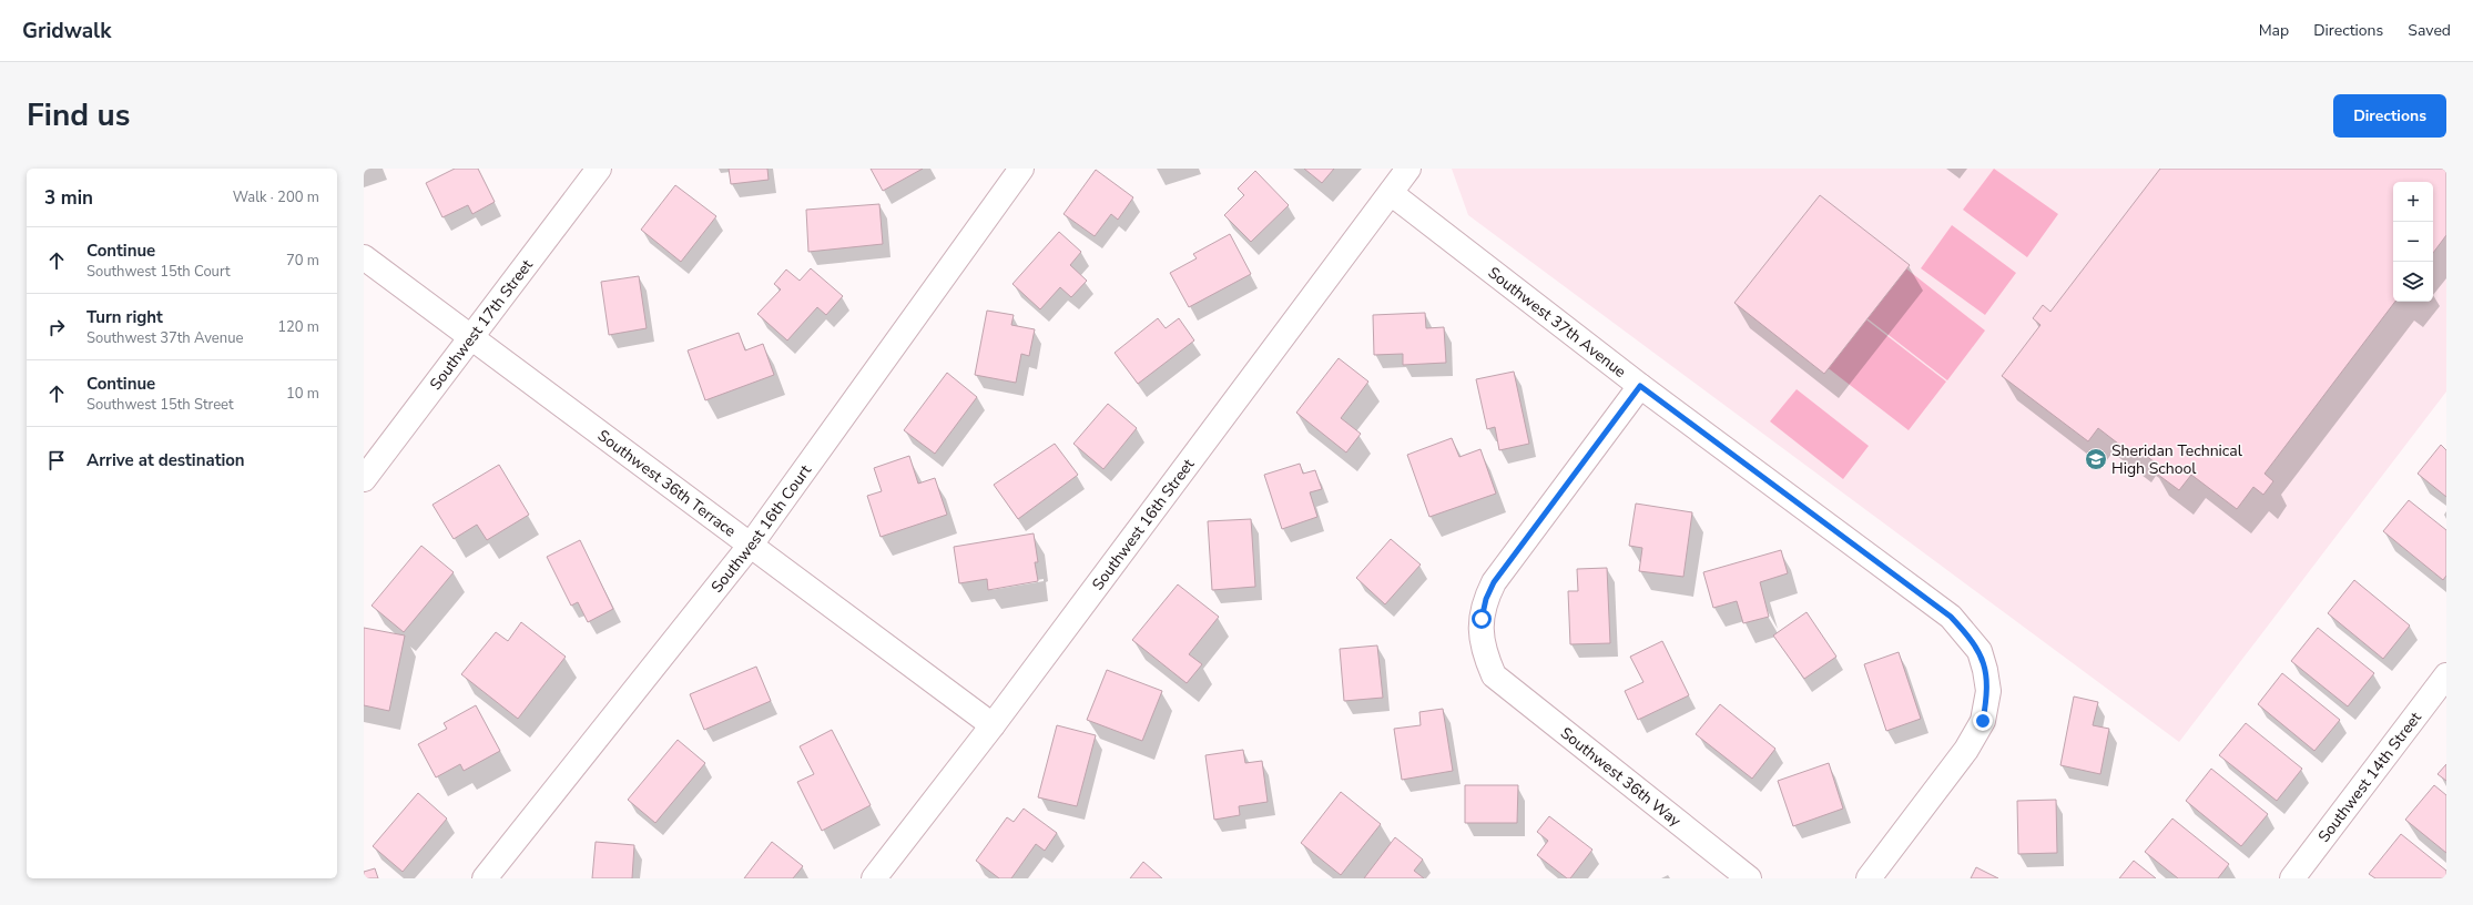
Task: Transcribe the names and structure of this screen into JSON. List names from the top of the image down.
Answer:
{
  "streets": {
    "street": [
      "Southwest 37th Avenue",
      "Southwest 17th Street",
      "Southwest 36th Terrace",
      "Southwest 16th Street",
      "Southwest 16th Court",
      "Southwest 36th Way",
      "Southwest 14th Street"
    ]
  },
  "crossings": [
    ["Southwest 37th Avenue", "Southwest 16th Street"],
    ["Southwest 37th Avenue", "Southwest 36th Way"],
    ["Southwest 17th Street", "Southwest 36th Terrace"],
    ["Southwest 36th Terrace", "Southwest 16th Street"],
    ["Southwest 36th Terrace", "Southwest 16th Court"]
  ],
  "places": {
    "school or university": ["Sheridan Technical High School"]
  },
  "page": {
    "header": "Gridwalk",
    "nav": ["Map", "Directions", "Saved"],
    "title": "Find us",
    "buttons": "Directions",
    "heading": ["3 min", "Walk · 200 m"],
    "map_buttons": ["+", "−"],
    "list": [
      ["Continue", "Southwest 15th Court", "70 m"],
      ["Turn right", "Southwest 37th Avenue", "120 m"],
      ["Continue", "Southwest 15th Street", "10 m"],
      "Arrive at destination"
    ]
  }
}
